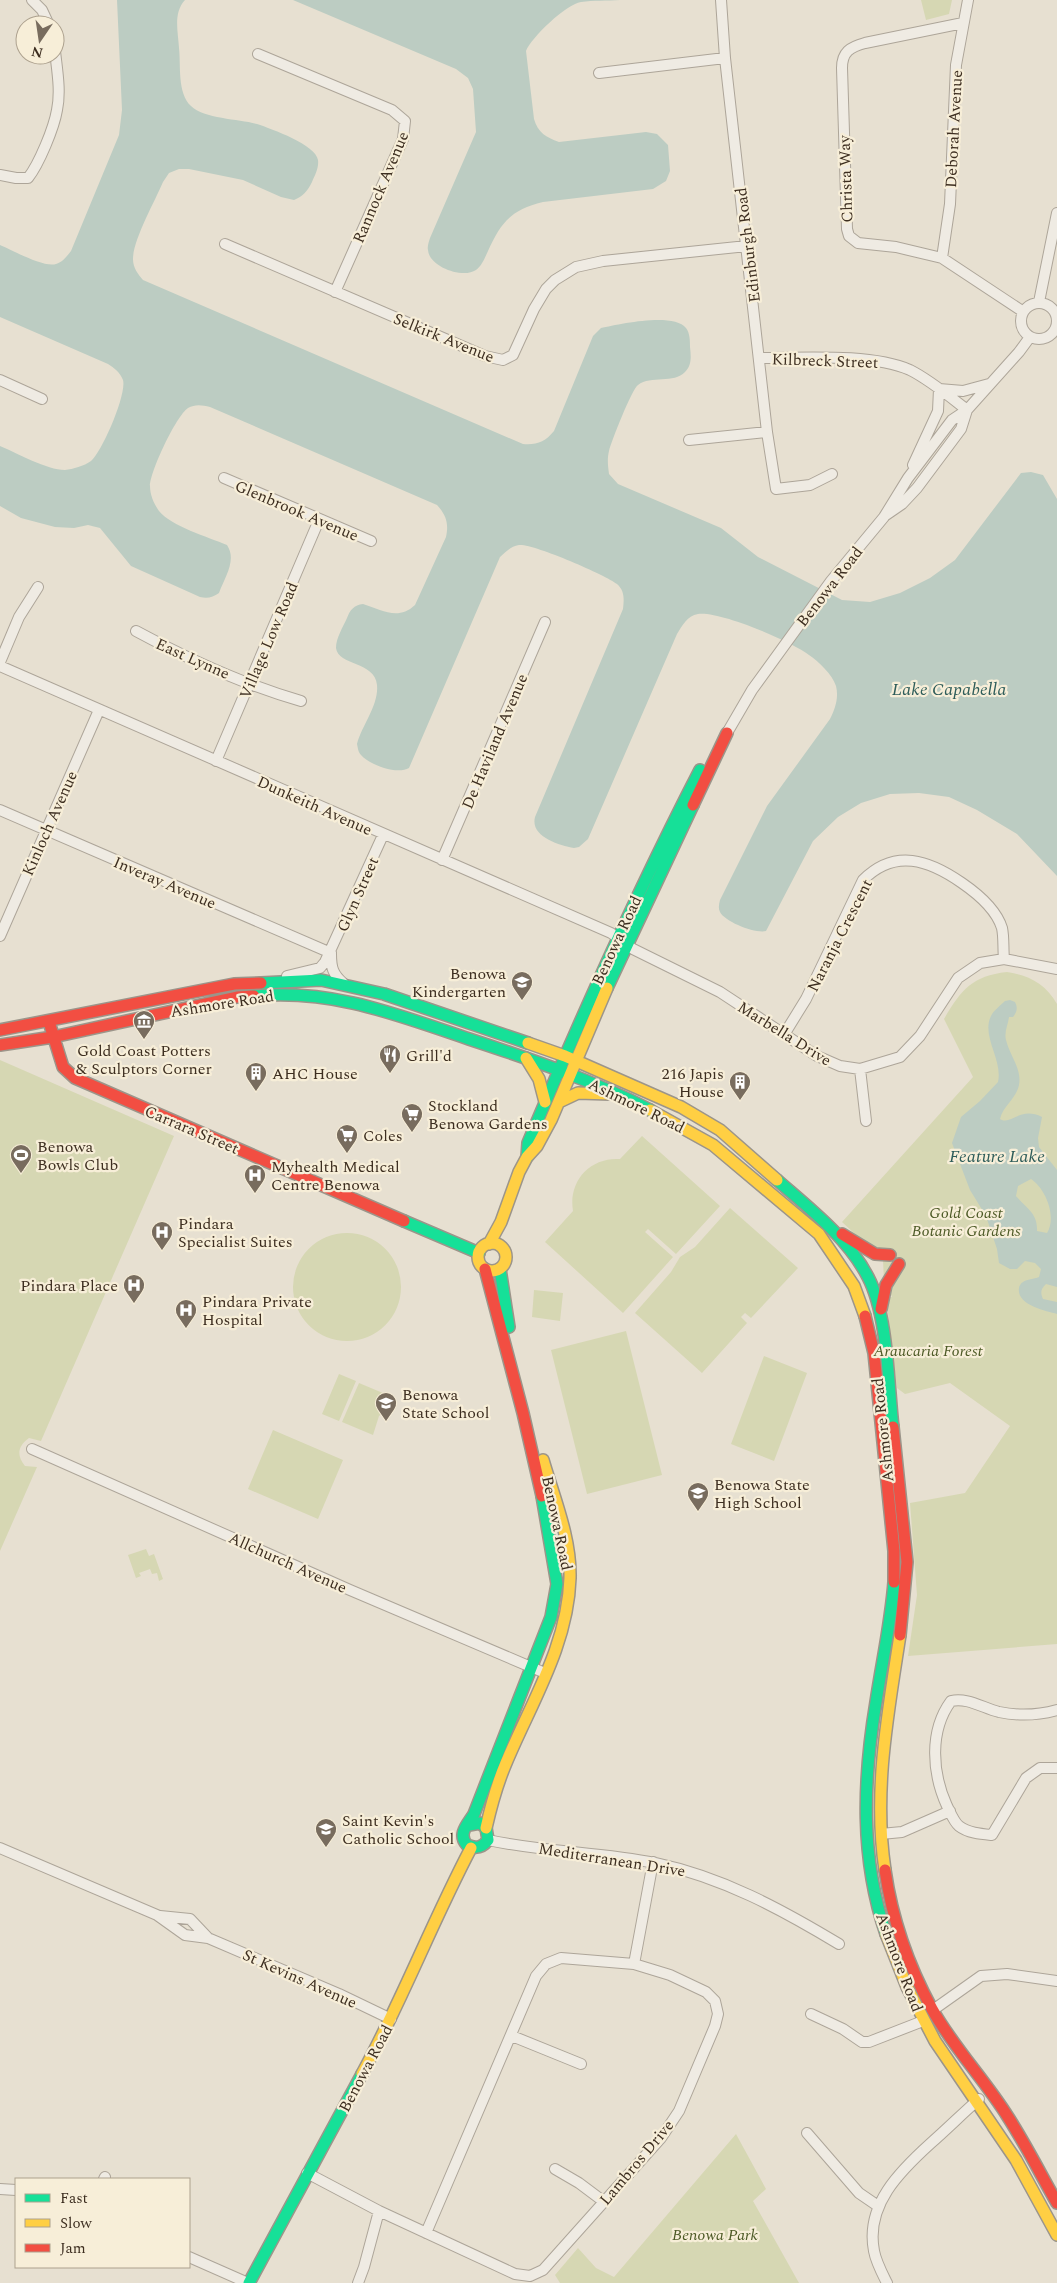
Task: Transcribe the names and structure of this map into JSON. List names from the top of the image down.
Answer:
{
  "streets": {
    "main road": ["Benowa Road", "Ashmore Road", "Carrara Street"],
    "street": [
      "Deborah Avenue",
      "Christa Way",
      "Rannock Avenue",
      "Edinburgh Road",
      "Selkirk Avenue",
      "Kilbreck Street",
      "Glenbrook Avenue",
      "Village Low Road",
      "East Lynne",
      "De Haviland Avenue",
      "Dunkeith Avenue",
      "Kinloch Avenue",
      "Inveray Avenue",
      "Glyn Street",
      "Naranja Crescent",
      "Marbella Drive",
      "Allchurch Avenue",
      "Mediterranean Drive",
      "St Kevins Avenue",
      "Lambros Drive"
    ]
  },
  "crossings": [
    ["Deborah Avenue", "Christa Way"],
    ["Christa Way", "Benowa Road"],
    ["Rannock Avenue", "Selkirk Avenue"],
    ["Edinburgh Road", "Selkirk Avenue"],
    ["Edinburgh Road", "Kilbreck Street"],
    ["Kilbreck Street", "Benowa Road"],
    ["Glenbrook Avenue", "Village Low Road"],
    ["Benowa Road", "Dunkeith Avenue"],
    ["Benowa Road", "Ashmore Road"],
    ["Benowa Road", "Marbella Drive"],
    ["Benowa Road", "Carrara Street"],
    ["Benowa Road", "Allchurch Avenue"],
    ["Benowa Road", "Mediterranean Drive"],
    ["Benowa Road", "St Kevins Avenue"],
    ["Benowa Road", "Lambros Drive"],
    ["Village Low Road", "East Lynne"],
    ["Village Low Road", "Dunkeith Avenue"],
    ["De Haviland Avenue", "Dunkeith Avenue"],
    ["Dunkeith Avenue", "Kinloch Avenue"],
    ["Dunkeith Avenue", "Glyn Street"],
    ["Dunkeith Avenue", "Marbella Drive"],
    ["Kinloch Avenue", "Inveray Avenue"],
    ["Inveray Avenue", "Glyn Street"],
    ["Glyn Street", "Ashmore Road"],
    ["Naranja Crescent", "Marbella Drive"],
    ["Ashmore Road", "Carrara Street"]
  ],
  "water": ["Lake Capabella", "Feature Lake"],
  "parks": ["Gold Coast Botanic Gardens", "Araucaria Forest", "Benowa Park"],
  "places": {
    "school or university": [
      "Benowa Kindergarten",
      "Benowa State School",
      "Benowa State High School",
      "Saint Kevin's Catholic School"
    ],
    "museum": ["Gold Coast Potters & Sculptors Corner"],
    "restaurant": ["Grill'd"],
    "building": ["AHC House", "216 Japis House"],
    "supermarket": ["Stockland Benowa Gardens", "Coles"],
    "sports": ["Benowa Bowls Club"],
    "hospital": [
      "Myhealth Medical Centre Benowa",
      "Pindara Specialist Suites",
      "Pindara Place",
      "Pindara Private Hospital"
    ]
  },
  "legend": ["Fast", "Slow", "Jam"],
  "north": "bottom"
}
